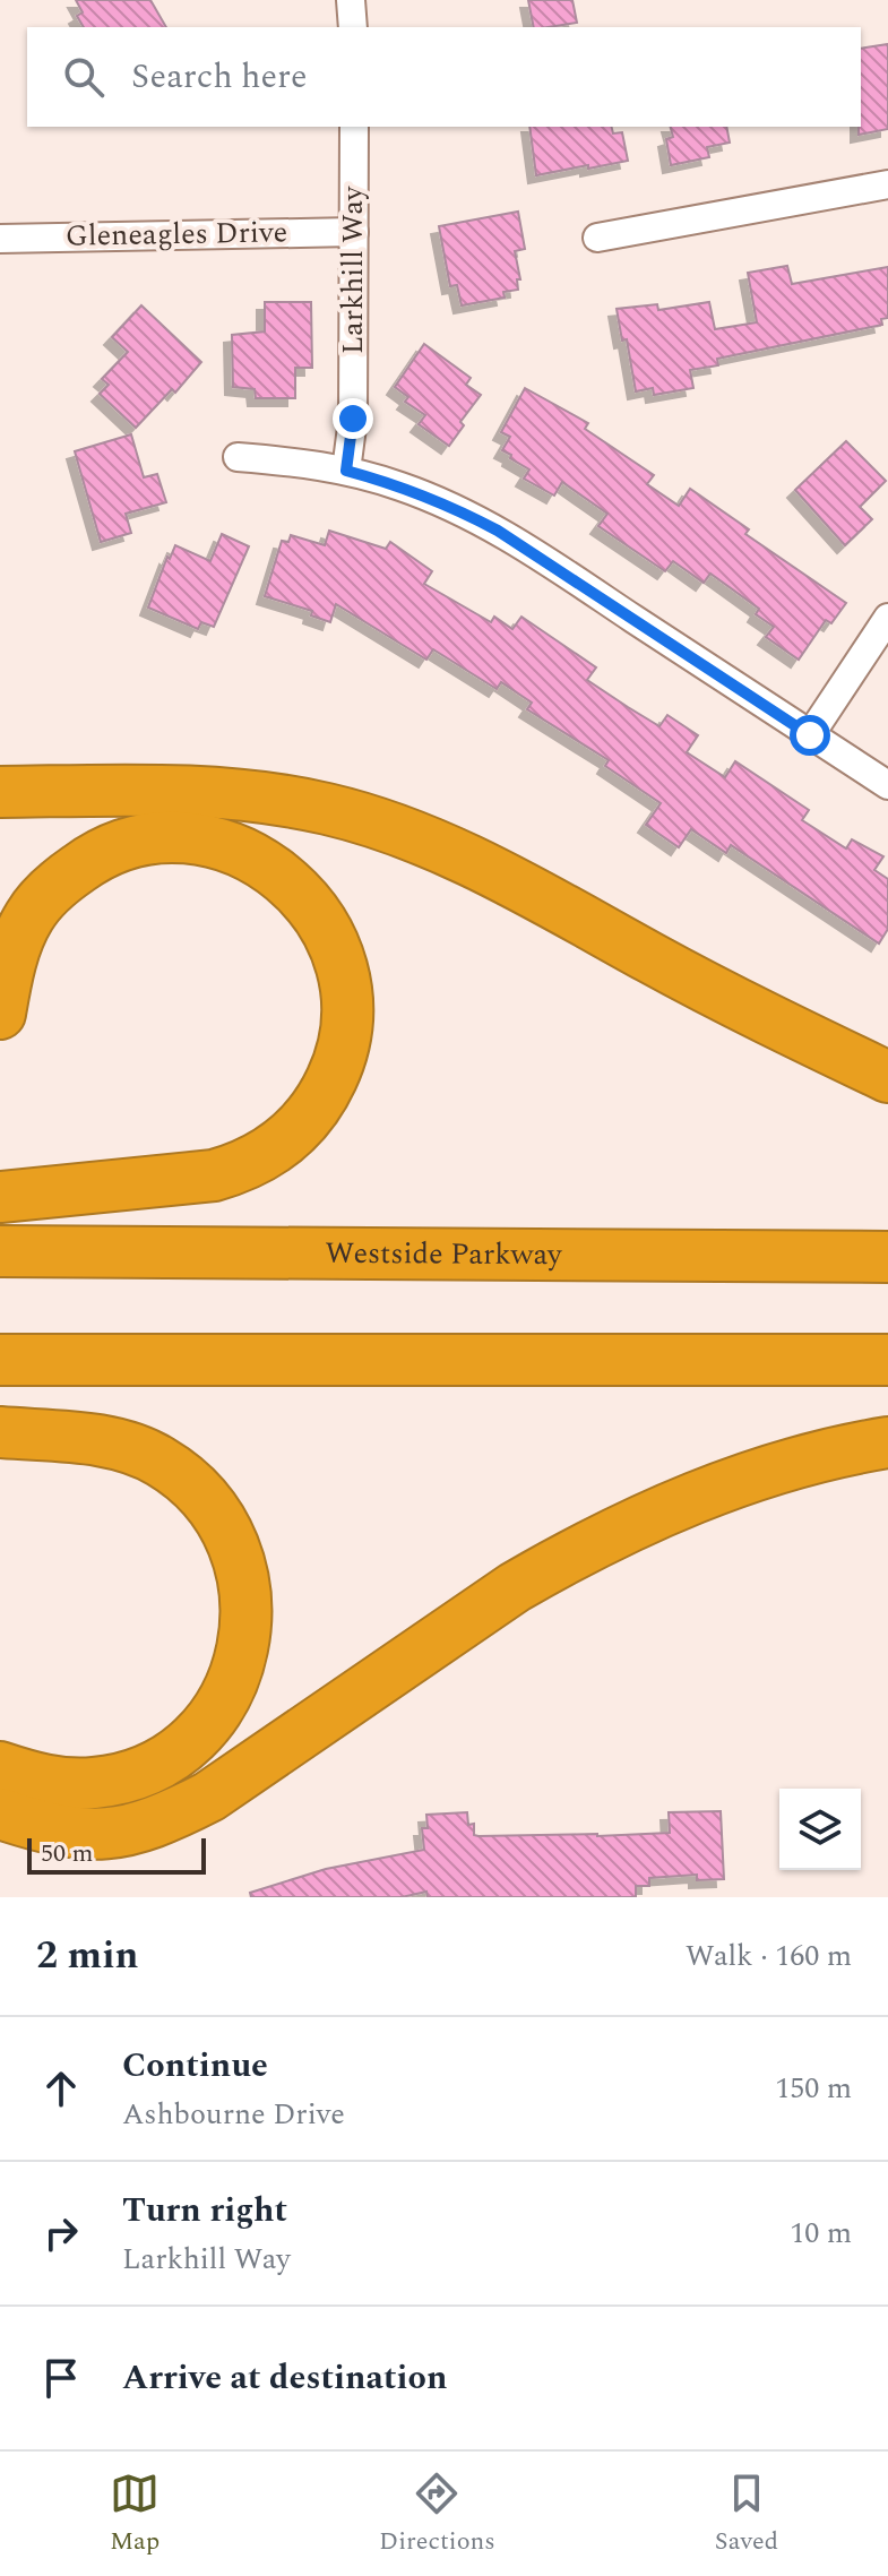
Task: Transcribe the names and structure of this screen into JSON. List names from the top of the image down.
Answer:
{
  "streets": {
    "highway": ["Westside Parkway"],
    "street": ["Gleneagles Drive", "Larkhill Way"]
  },
  "crossings": [
    ["Gleneagles Drive", "Larkhill Way"]
  ],
  "scale_bar": "50 m",
  "page": {
    "search": "Search here",
    "scale": "50 m",
    "heading": ["2 min", "Walk · 160 m"],
    "list": [
      ["Continue", "Ashbourne Drive", "150 m"],
      ["Turn right", "Larkhill Way", "10 m"],
      "Arrive at destination"
    ],
    "nav": ["Map", "Directions", "Saved"]
  }
}
